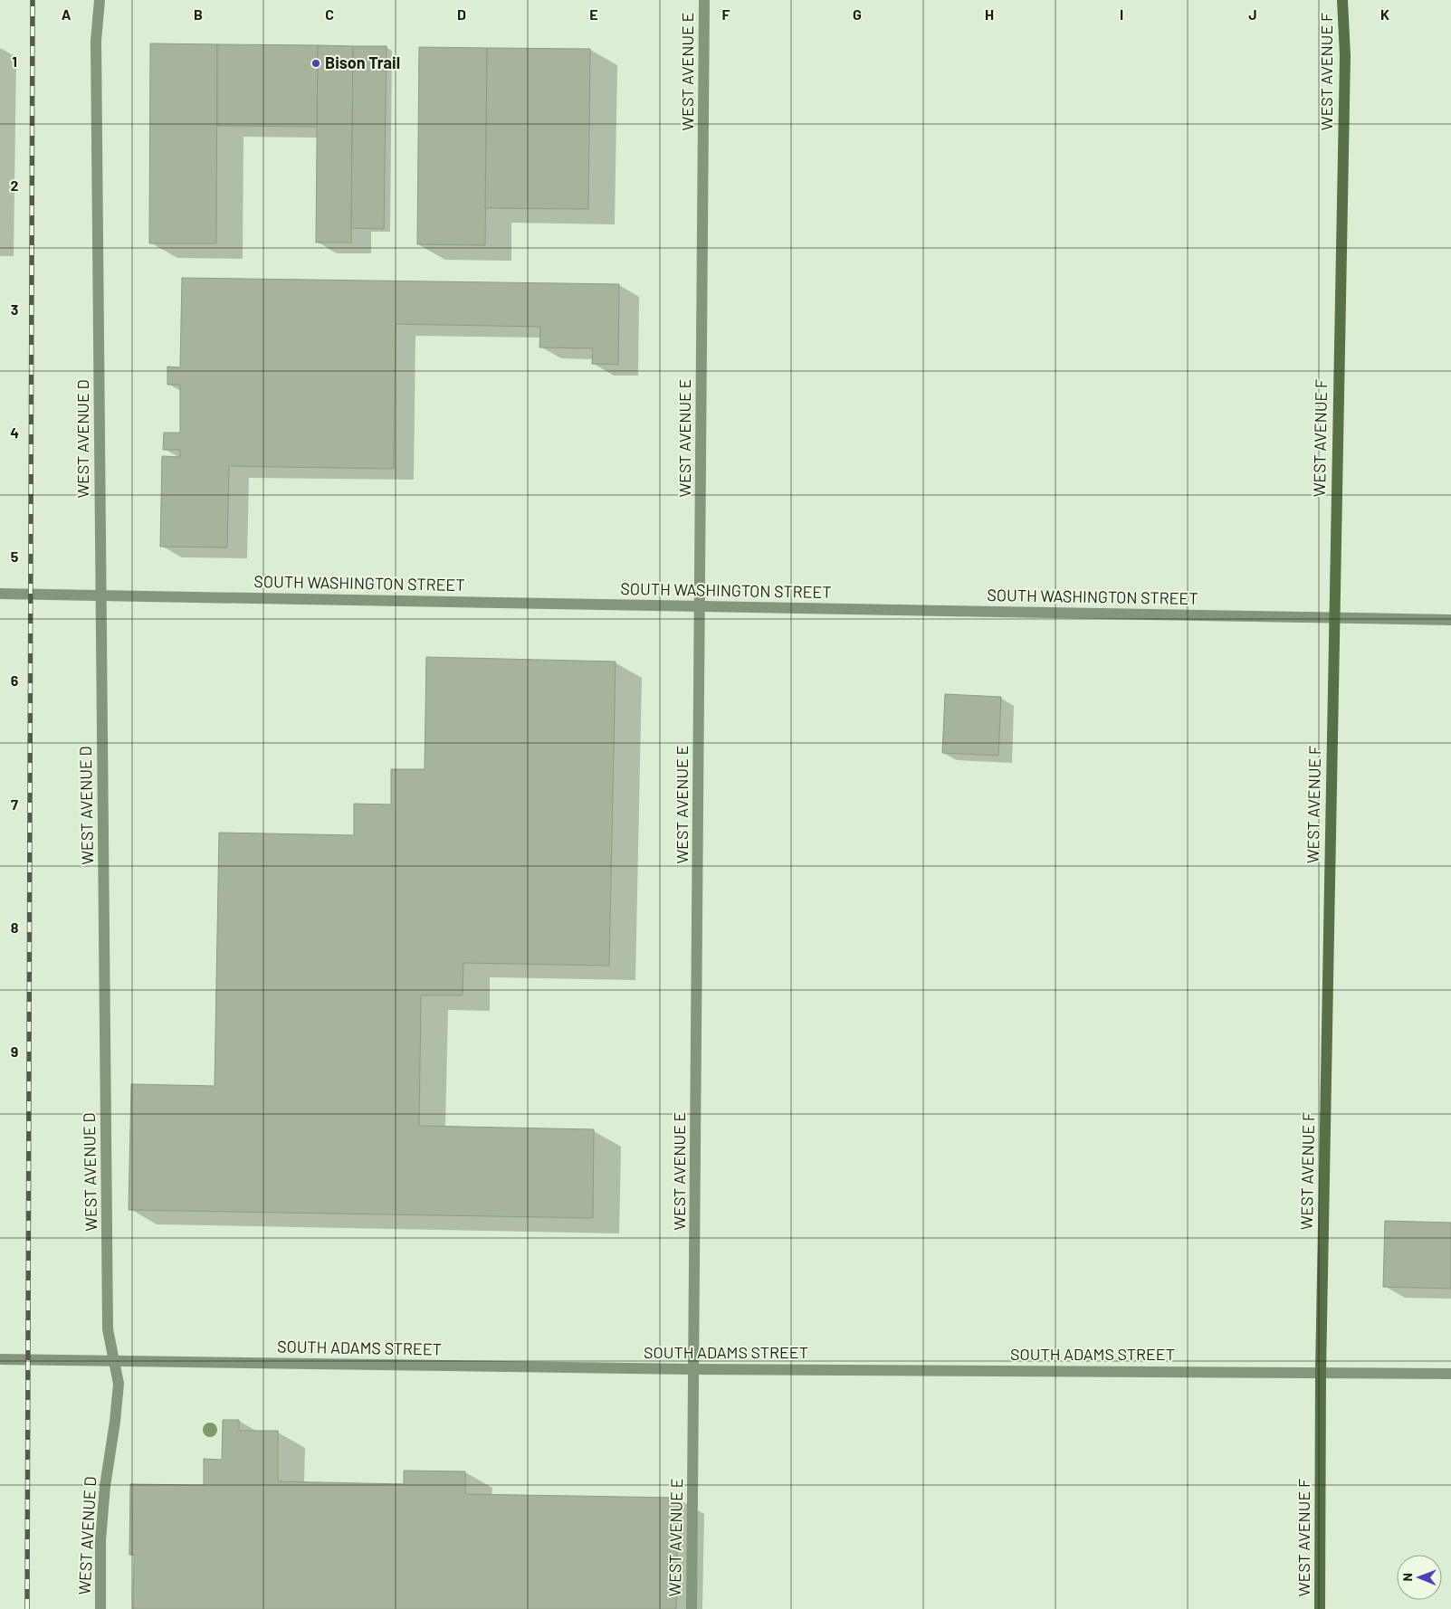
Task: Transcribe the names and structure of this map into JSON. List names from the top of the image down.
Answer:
{
  "streets": {
    "street": [
      "WEST AVENUE E",
      "WEST AVENUE F",
      "WEST AVENUE D",
      "SOUTH WASHINGTON STREET",
      "SOUTH ADAMS STREET"
    ]
  },
  "crossings": [
    ["WEST AVENUE E", "SOUTH WASHINGTON STREET"],
    ["WEST AVENUE E", "SOUTH ADAMS STREET"],
    ["WEST AVENUE F", "SOUTH WASHINGTON STREET"],
    ["WEST AVENUE F", "SOUTH ADAMS STREET"],
    ["WEST AVENUE D", "SOUTH WASHINGTON STREET"],
    ["WEST AVENUE D", "SOUTH ADAMS STREET"]
  ],
  "places": ["Bison Trail"],
  "north": "left",
  "grid": {
    "columns": [
      "A",
      "B",
      "C",
      "D",
      "E",
      "F",
      "G",
      "H",
      "I",
      "J",
      "K"
    ],
    "rows": [
      "1",
      "2",
      "3",
      "4",
      "5",
      "6",
      "7",
      "8",
      "9"
    ]
  }
}
